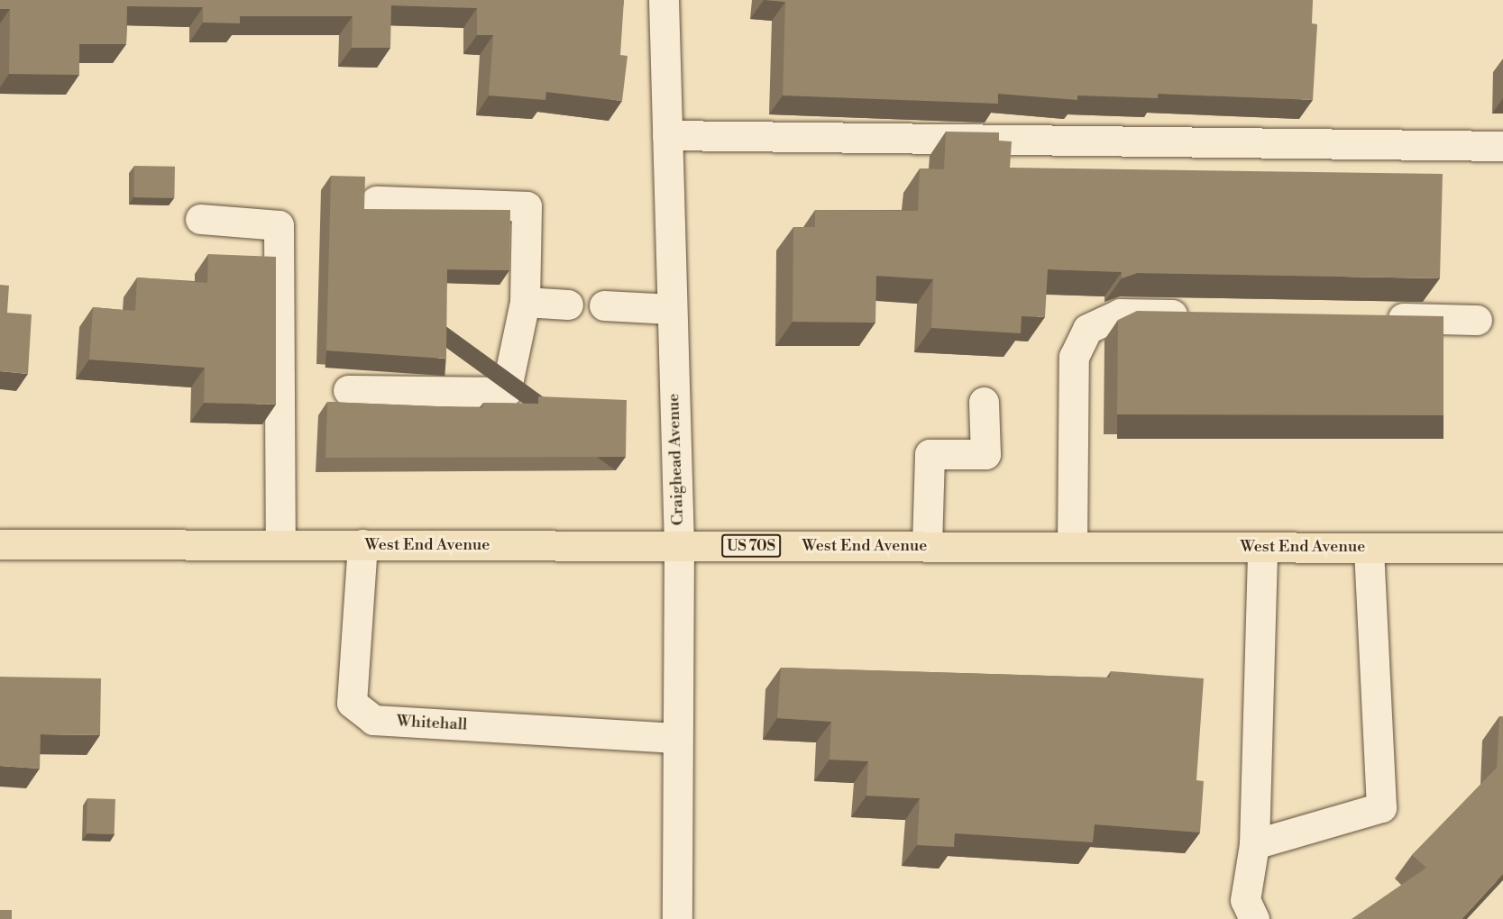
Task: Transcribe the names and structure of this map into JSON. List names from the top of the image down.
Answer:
{
  "streets": {
    "main road": ["West End Avenue", "US 70S"],
    "street": ["Craighead Avenue", "Whitehall"]
  },
  "crossings": [
    ["Craighead Avenue", "West End Avenue"],
    ["Craighead Avenue", "Whitehall"],
    ["West End Avenue", "Whitehall"]
  ]
}
